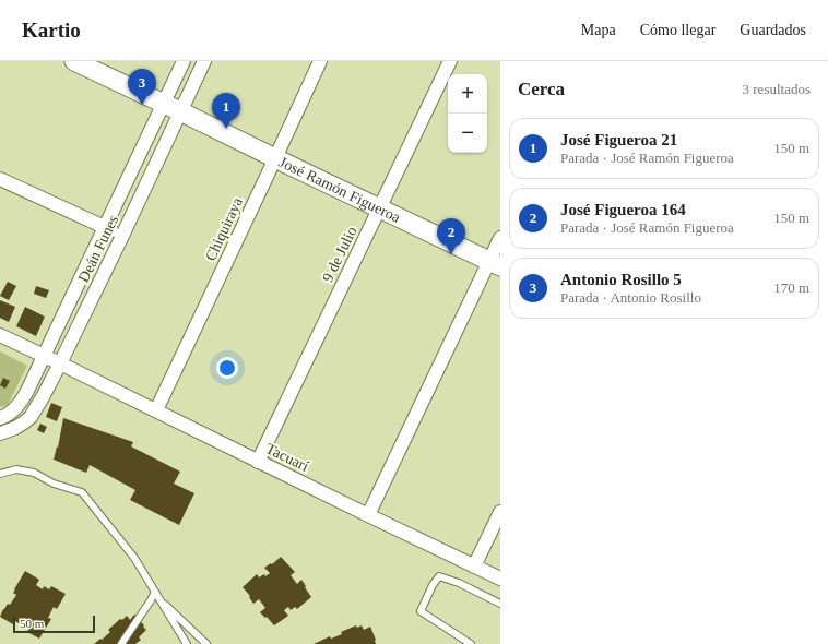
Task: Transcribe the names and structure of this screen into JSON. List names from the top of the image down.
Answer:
{
  "streets": {
    "main road": ["José Ramón Figueroa"],
    "street": [
      "Chiquiraya",
      "Deán Funes",
      "9 de Julio",
      "Tacuarí"
    ]
  },
  "crossings": [
    ["José Ramón Figueroa", "Chiquiraya"],
    ["José Ramón Figueroa", "Deán Funes"],
    ["José Ramón Figueroa", "9 de Julio"],
    ["Chiquiraya", "Tacuarí"],
    ["Deán Funes", "Tacuarí"],
    ["9 de Julio", "Tacuarí"]
  ],
  "scale_bar": "50 m",
  "page": {
    "header": "Kartio",
    "nav": ["Mapa", "Cómo llegar", "Guardados"],
    "heading": ["Cerca", "3 resultados"],
    "pins": ["3", "1", "2"],
    "map_buttons": ["+", "−"],
    "list": [
      {
        "mark": "1",
        "name": "José Figueroa 21",
        "note": "Parada · José Ramón Figueroa",
        "value": "150 m"
      },
      {
        "mark": "2",
        "name": "José Figueroa 164",
        "note": "Parada · José Ramón Figueroa",
        "value": "150 m"
      },
      {
        "mark": "3",
        "name": "Antonio Rosillo 5",
        "note": "Parada · Antonio Rosillo",
        "value": "170 m"
      }
    ],
    "scale": "50 m"
  }
}
